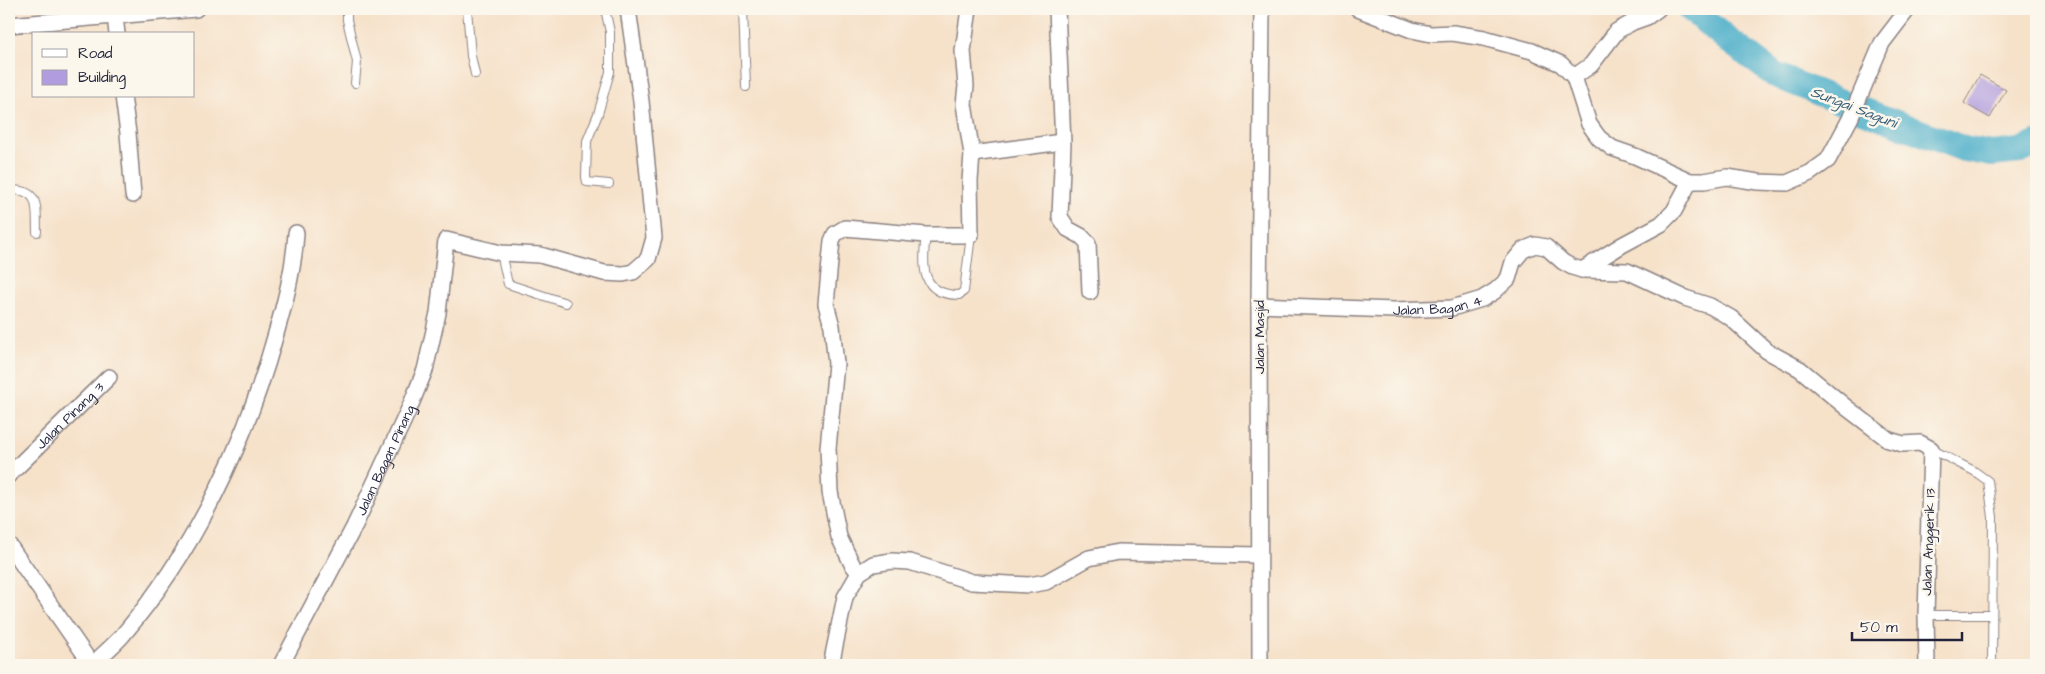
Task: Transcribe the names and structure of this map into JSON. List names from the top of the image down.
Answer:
{
  "streets": {
    "street": [
      "Jalan Bagan 4",
      "Jalan Masjid",
      "Jalan Pinang 3",
      "Jalan Bagan Pinang",
      "Jalan Anggerik 13"
    ]
  },
  "crossings": [
    ["Jalan Bagan 4", "Jalan Masjid"]
  ],
  "water": ["Sungai Saguni"],
  "legend": ["Road", "Building"],
  "scale_bar": "50 m"
}
